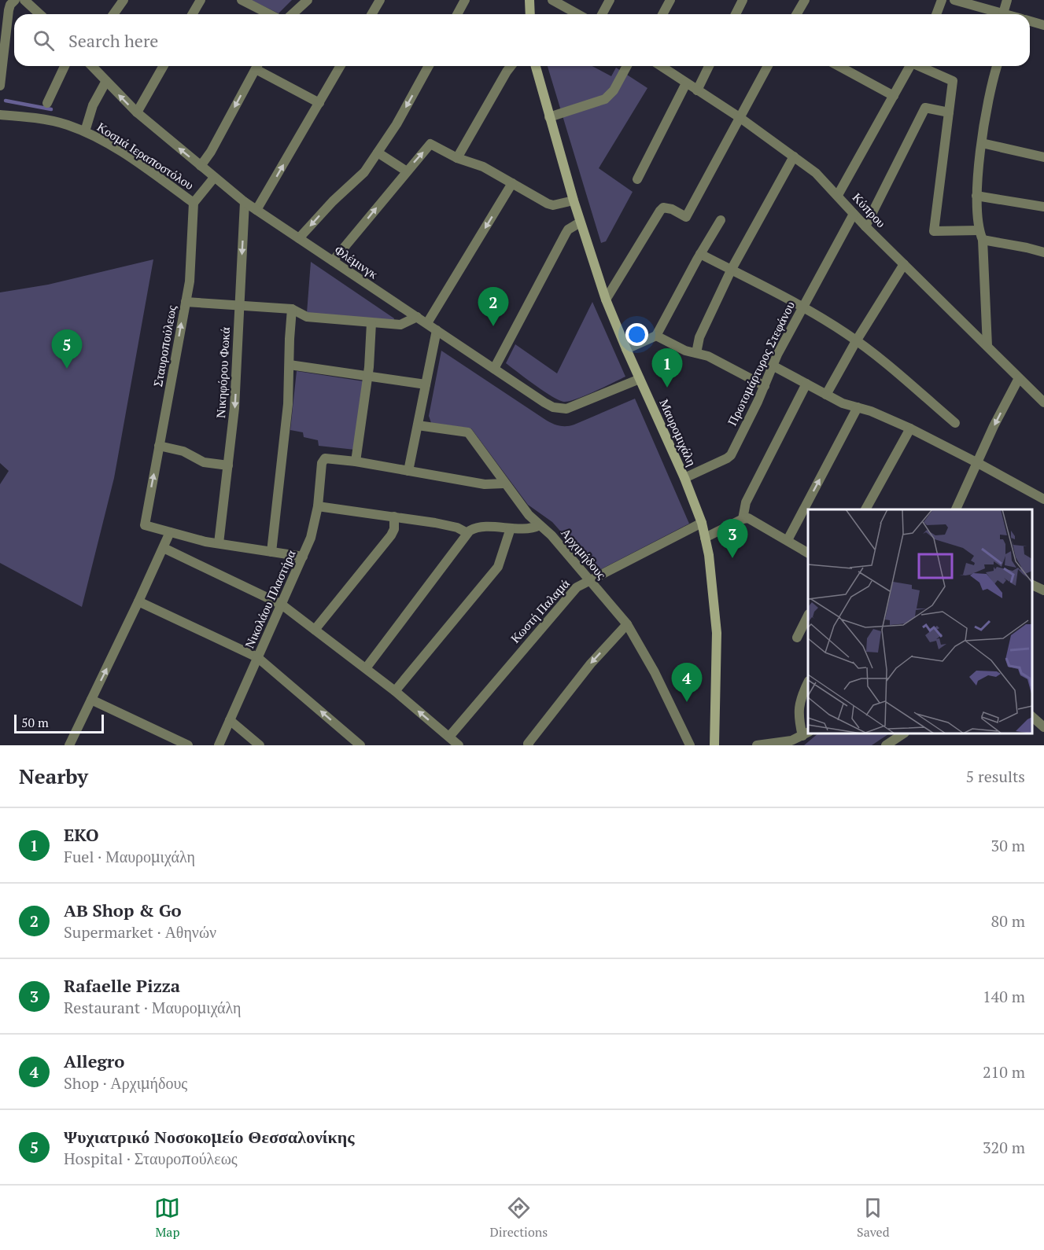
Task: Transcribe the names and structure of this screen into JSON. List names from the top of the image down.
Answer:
{
  "streets": {
    "main road": ["Μαυρομιχάλη"],
    "street": [
      "Κοσμά Ιεραποστόλου",
      "Κύπρου",
      "Φλέμινγκ",
      "Σταυροπούλεως",
      "Πρωτομάρτυρος Στεφάνου",
      "Νικηφόρου Φωκά",
      "Αρχιμήδους",
      "Νικολάου Πλαστήρα",
      "Κωστή Παλαμά"
    ]
  },
  "crossings": [
    ["Κοσμά Ιεραποστόλου", "Σταυροπούλεως"],
    ["Κύπρου", "Πρωτομάρτυρος Στεφάνου"],
    ["Φλέμινγκ", "Νικηφόρου Φωκά"],
    ["Φλέμινγκ", "Μαυρομιχάλη"],
    ["Πρωτομάρτυρος Στεφάνου", "Μαυρομιχάλη"],
    ["Μαυρομιχάλη", "Κωστή Παλαμά"],
    ["Αρχιμήδους", "Κωστή Παλαμά"]
  ],
  "scale_bar": "50 m",
  "page": {
    "search": "Search here",
    "pins": [
      "2",
      "5",
      "1",
      "3",
      "4"
    ],
    "scale": "50 m",
    "heading": ["Nearby", "5 results"],
    "list": [
      {
        "mark": "1",
        "name": "EKO",
        "note": "Fuel · Μαυρομιχάλη",
        "value": "30 m"
      },
      {
        "mark": "2",
        "name": "ΑΒ Shop & Go",
        "note": "Supermarket · Αθηνών",
        "value": "80 m"
      },
      {
        "mark": "3",
        "name": "Rafaelle Pizza",
        "note": "Restaurant · Μαυρομιχάλη",
        "value": "140 m"
      },
      {
        "mark": "4",
        "name": "Allegro",
        "note": "Shop · Αρχιμήδους",
        "value": "210 m"
      },
      {
        "mark": "5",
        "name": "Ψυχιατρικό Νοσοκομείο Θεσσαλονίκης",
        "note": "Hospital · Σταυροπούλεως",
        "value": "320 m"
      }
    ],
    "nav": ["Map", "Directions", "Saved"]
  }
}
